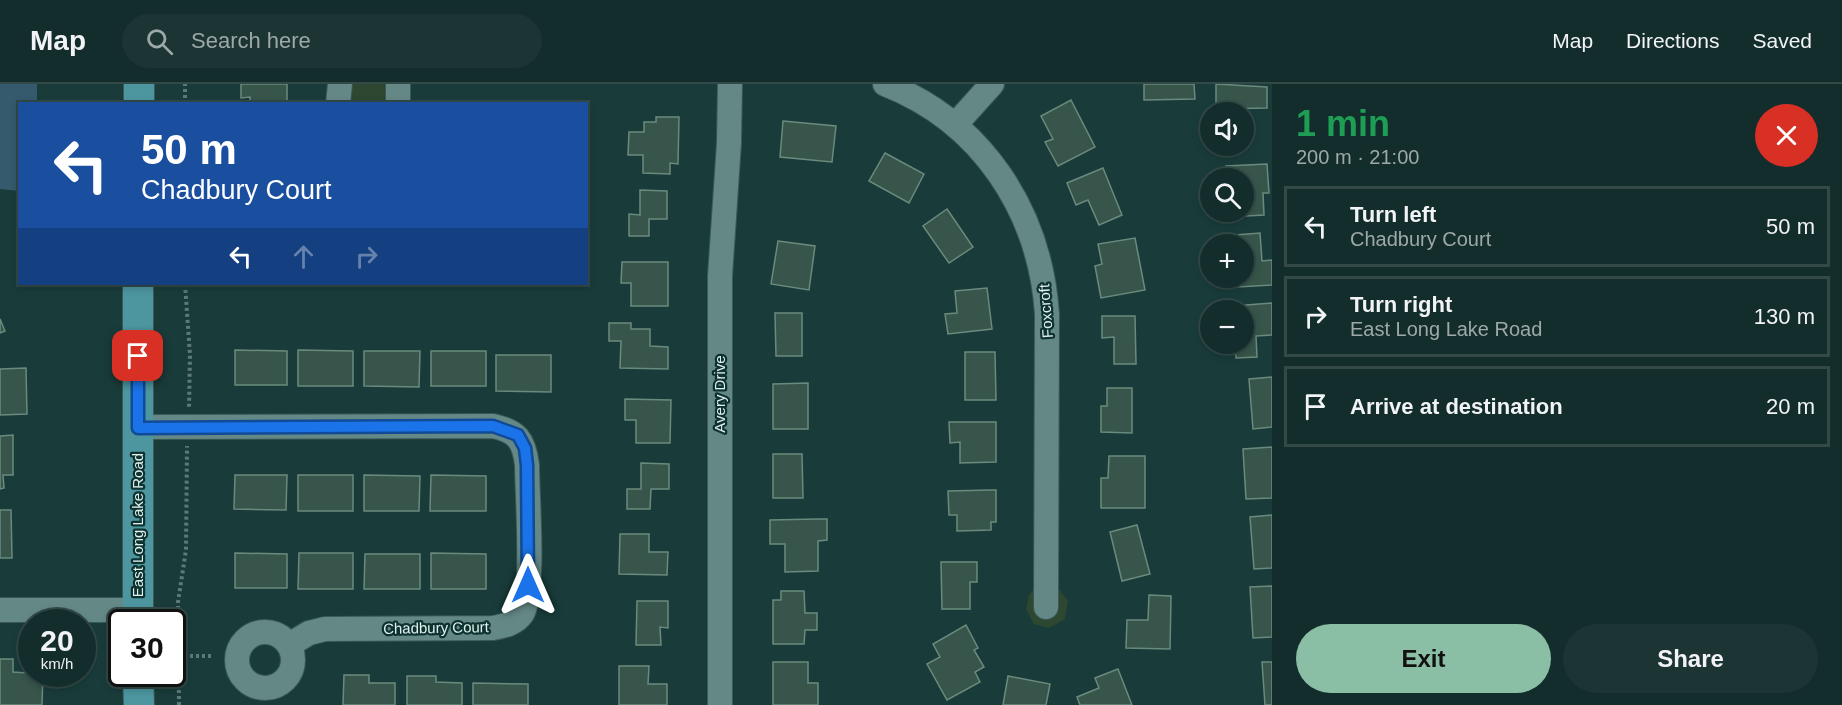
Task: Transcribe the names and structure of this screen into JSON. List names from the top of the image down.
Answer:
{
  "streets": {
    "main road": ["East Long Lake Road"],
    "street": ["Foxcroft", "Avery Drive", "Chadbury Court"]
  },
  "crossings": [
    ["East Long Lake Road", "Chadbury Court"]
  ],
  "page": {
    "header": "Map",
    "search": "Search here",
    "nav": ["Map", "Directions", "Saved"],
    "heading": ["1 min", "200 m · 21:00"],
    "map_buttons": ["+", "−"],
    "turn": ["50 m", "Chadbury Court"],
    "list": [
      {
        "name": "Turn left",
        "note": "Chadbury Court",
        "value": "50 m"
      },
      {
        "name": "Turn right",
        "note": "East Long Lake Road",
        "value": "130 m"
      },
      {
        "name": "Arrive at destination",
        "value": "20 m"
      }
    ],
    "speed": "20 km/h",
    "limit": "30",
    "buttons": ["Exit", "Share"]
  }
}
